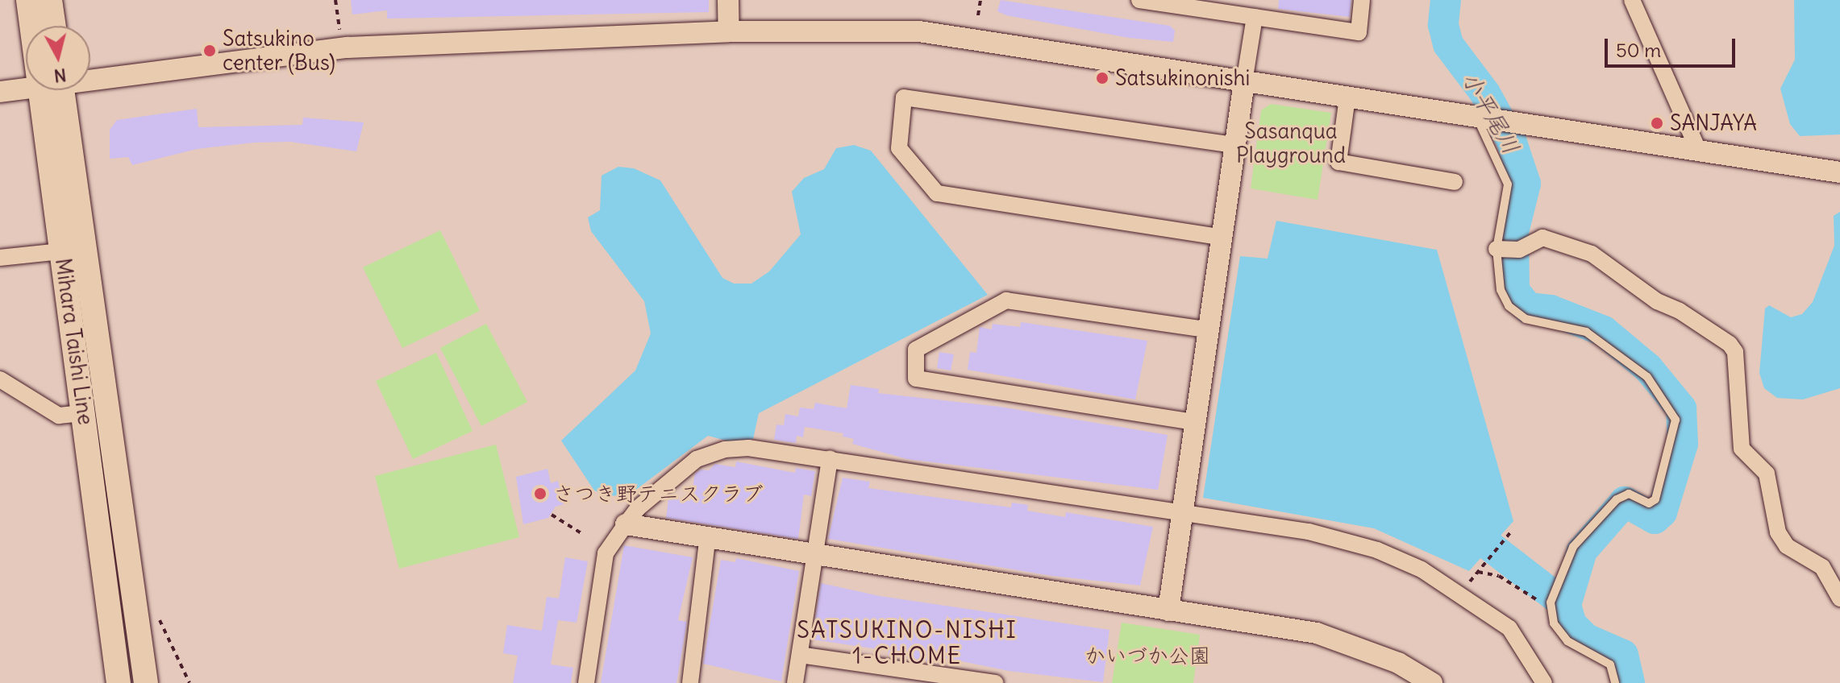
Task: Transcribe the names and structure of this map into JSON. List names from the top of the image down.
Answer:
{
  "streets": {
    "main road": ["Mihara Taishi Line"]
  },
  "districts": ["SATSUKINO-NISHI 1-CHOME"],
  "water": ["小平尾川"],
  "parks": ["Sasanqua Playground", "かいづか公園"],
  "places": [
    "Satsukino center (Bus)",
    "Satsukinonishi",
    "SANJAYA",
    "さつき野テニスクラブ"
  ],
  "scale_bar": "50 m",
  "north": "bottom"
}
